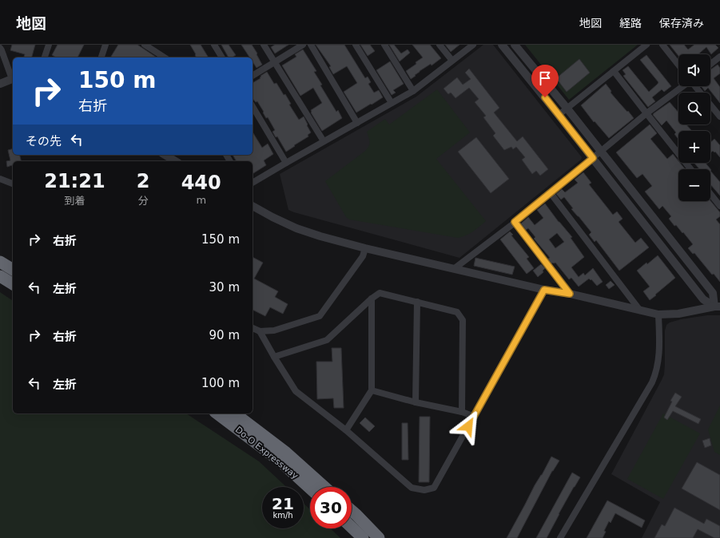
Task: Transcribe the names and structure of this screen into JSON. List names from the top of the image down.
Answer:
{
  "streets": {
    "highway": ["Do-O Expressway"]
  },
  "page": {
    "header": "地図",
    "nav": ["地図", "経路", "保存済み"],
    "map_buttons": ["+", "−"],
    "turn": ["150 m", "右折"],
    "then": "その先",
    "eta": [
      "21:21",
      "到着",
      "2",
      "分",
      "440",
      "m"
    ],
    "list": [
      {
        "name": "右折",
        "value": "150 m"
      },
      {
        "name": "左折",
        "value": "30 m"
      },
      {
        "name": "右折",
        "value": "90 m"
      },
      {
        "name": "左折",
        "value": "100 m"
      }
    ],
    "speed": "21 km/h",
    "limit": "30"
  }
}
